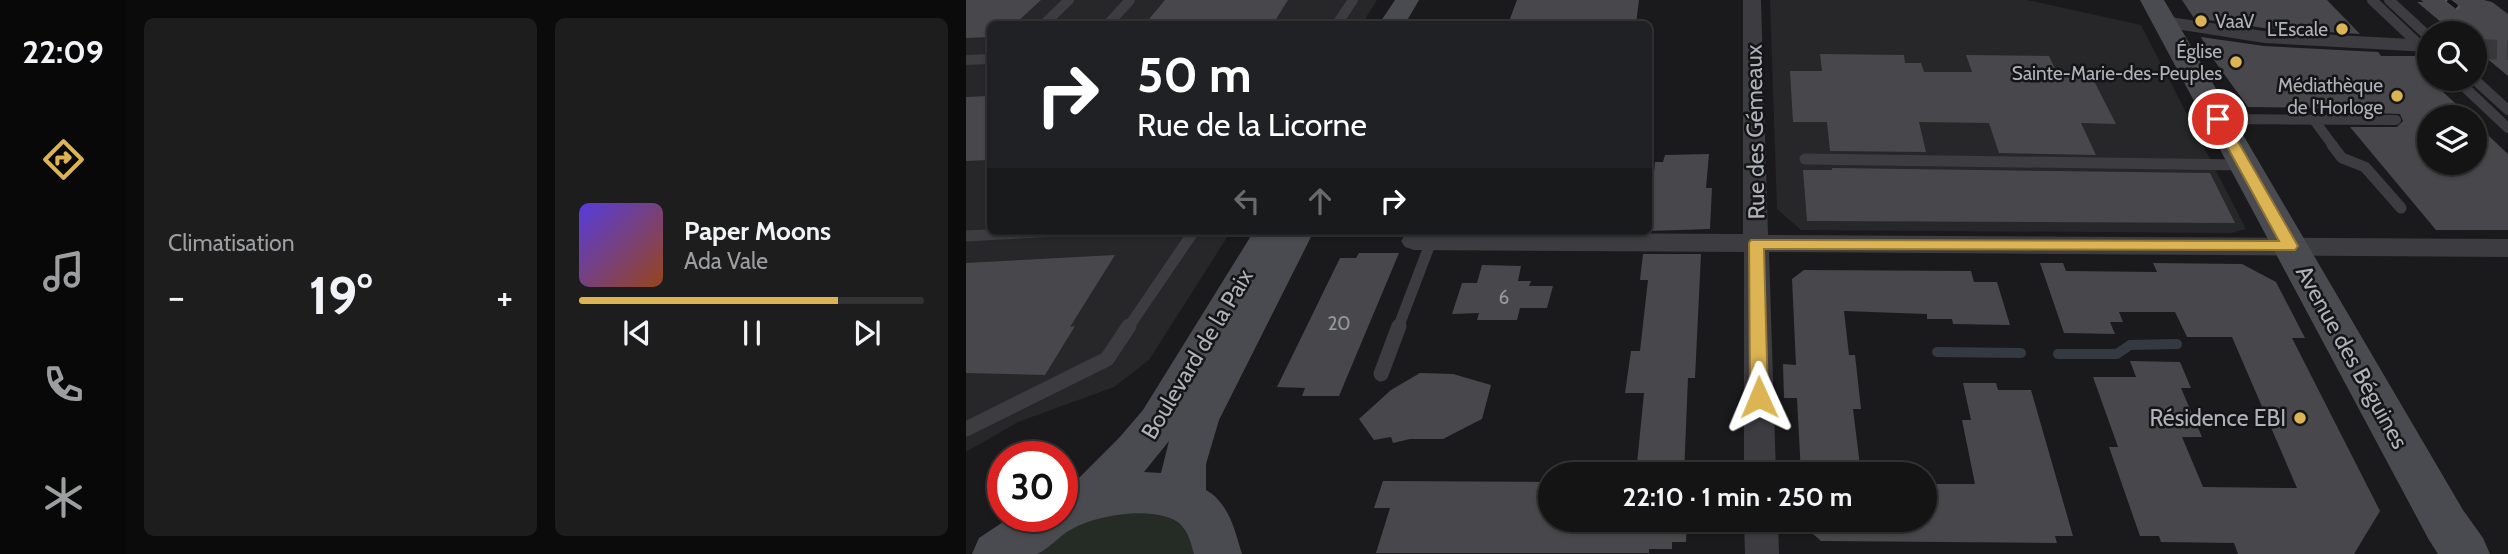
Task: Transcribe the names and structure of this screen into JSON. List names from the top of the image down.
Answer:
{
  "streets": {
    "main road": ["Boulevard de la Paix", "Avenue des Béguines"],
    "street": ["Rue des Gémeaux"]
  },
  "places": [
    "VaaV",
    "L'Escale",
    "Église Sainte-Marie-des-Peuples",
    "Médiathèque de l'Horloge",
    "Résidence EBI"
  ],
  "house_numbers": ["6", "20"],
  "page": {
    "tabs": "22:09",
    "tile": "Climatisation",
    "turn": ["50 m", "Rue de la Licorne"],
    "song": ["Paper Moons", "Ada Vale"],
    "heat": ["−", "19°", "+"],
    "limit": "30",
    "trip": "22:10 · 1 min · 250 m"
  }
}
